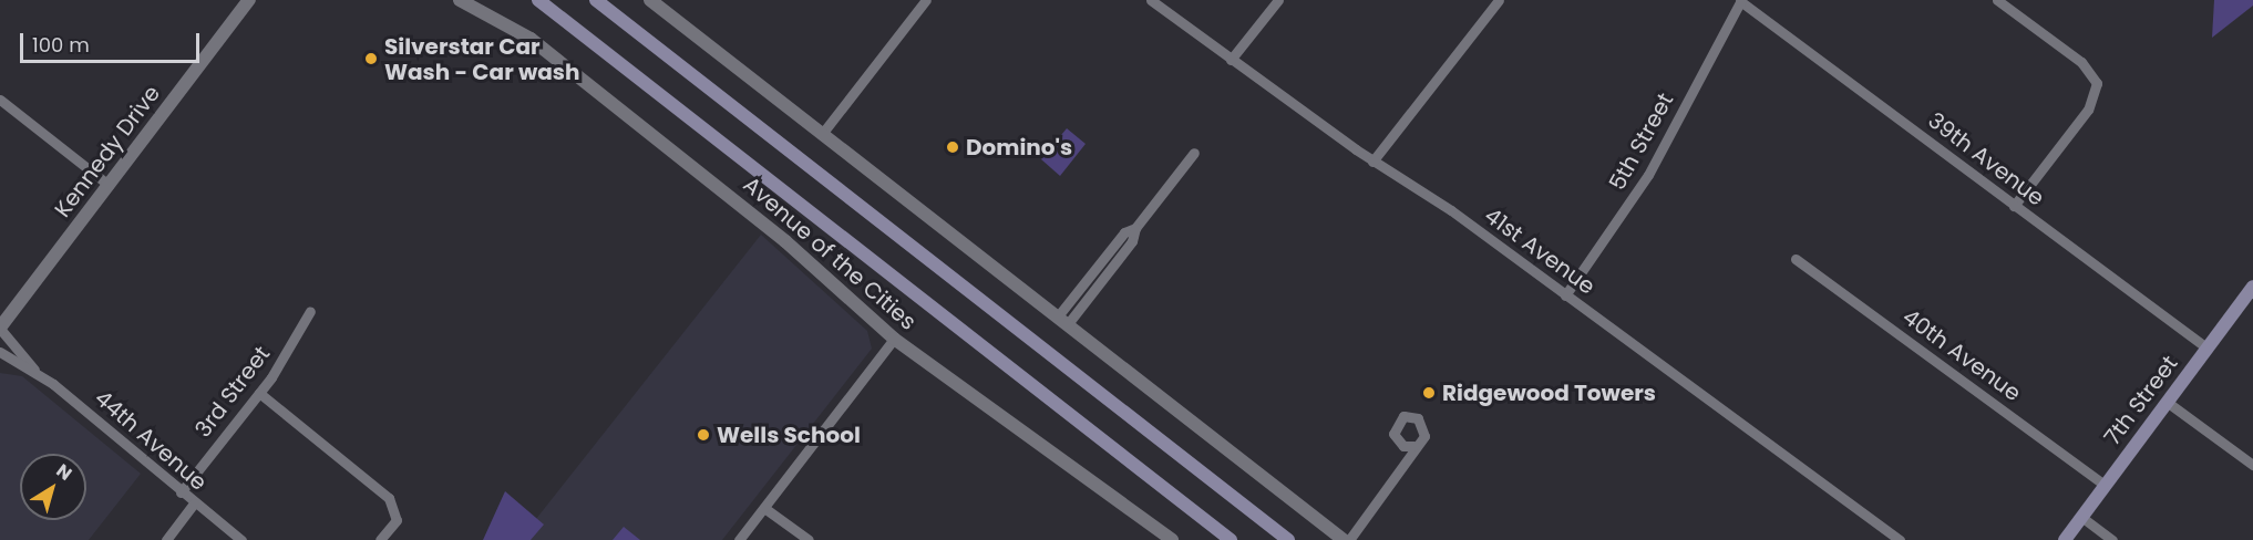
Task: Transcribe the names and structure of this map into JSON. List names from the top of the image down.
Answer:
{
  "streets": {
    "main road": ["Avenue of the Cities", "7th Street"],
    "street": [
      "5th Street",
      "Kennedy Drive",
      "39th Avenue",
      "41st Avenue",
      "40th Avenue",
      "3rd Street",
      "44th Avenue"
    ]
  },
  "crossings": [
    ["5th Street", "39th Avenue"],
    ["5th Street", "41st Avenue"],
    ["Kennedy Drive", "44th Avenue"],
    ["39th Avenue", "7th Street"],
    ["40th Avenue", "7th Street"],
    ["3rd Street", "44th Avenue"]
  ],
  "places": [
    "Silverstar Car Wash - Car wash",
    "Domino's",
    "Ridgewood Towers",
    "Wells School"
  ],
  "scale_bar": "100 m",
  "north": "top right"
}
